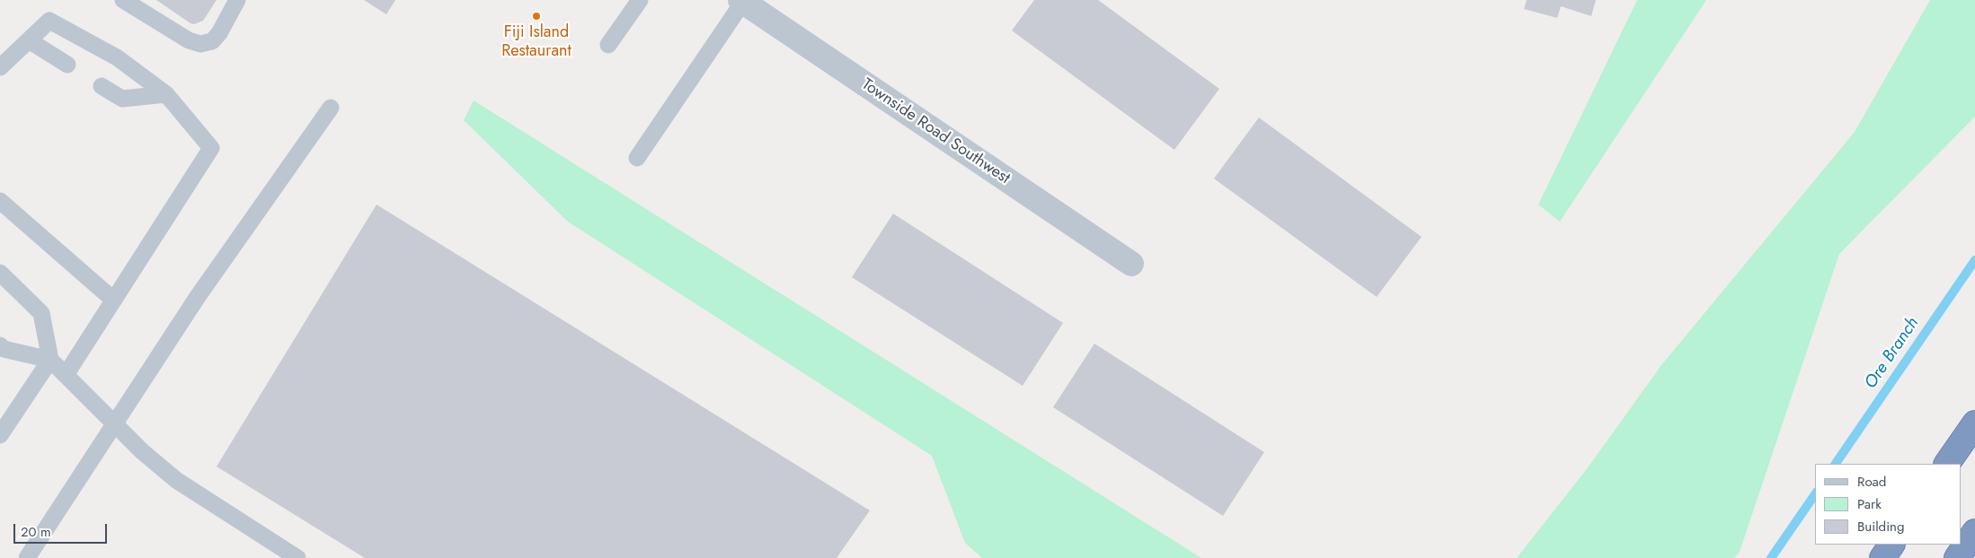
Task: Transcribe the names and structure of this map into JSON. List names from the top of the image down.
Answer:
{
  "streets": {
    "street": ["Townside Road Southwest"]
  },
  "water": ["Ore Branch"],
  "places": ["Fiji Island Restaurant"],
  "legend": ["Road", "Park", "Building"],
  "scale_bar": "20 m"
}
